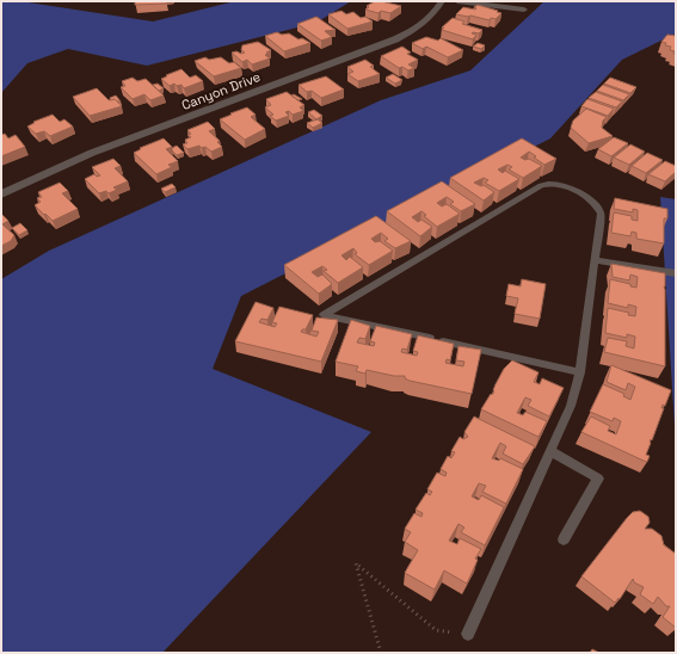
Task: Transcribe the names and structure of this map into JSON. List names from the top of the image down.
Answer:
{
  "streets": {
    "street": ["Canyon Drive"]
  }
}
